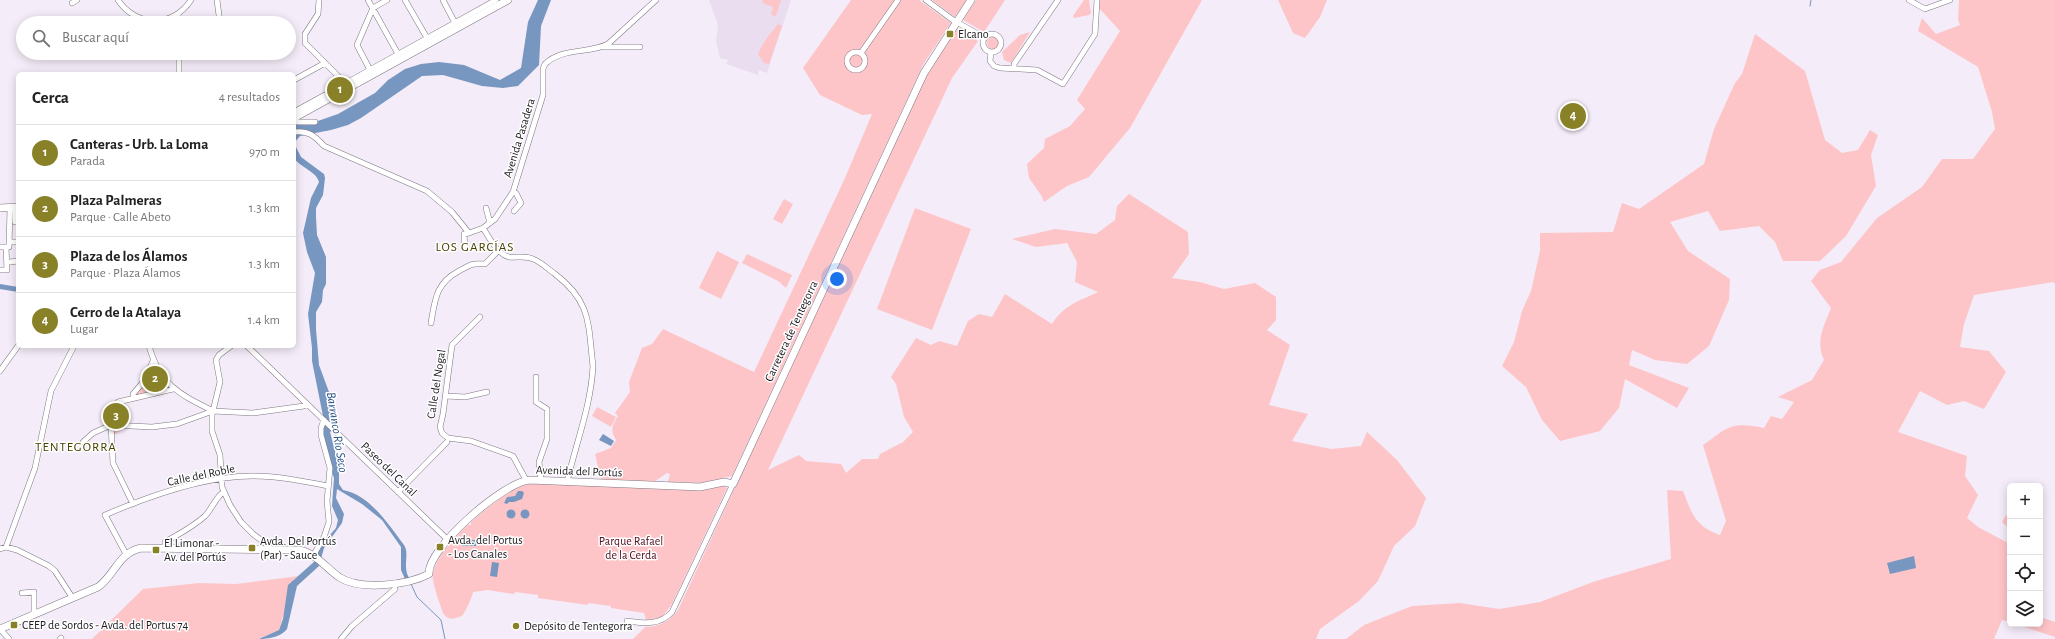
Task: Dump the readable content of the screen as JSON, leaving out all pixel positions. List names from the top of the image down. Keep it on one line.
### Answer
{"streets":{"main road":["Carretera de Tentegorra","Avenida del Portús"],"street":["Avenida Pasadera","Calle del Nogal","Paseo del Canal","Calle del Roble"]},"crossings":[["Carretera de Tentegorra","Avenida del Portús"],["Calle del Nogal","Avenida del Portús"],["Paseo del Canal","Avenida del Portús"],["Avenida del Portús","Calle del Roble"]],"districts":["LOS GARCÍAS","TENTEGORRA"],"water":["Barranco Río Seco"],"parks":["Parque Rafael de la Cerda"],"places":{"transit":["Elcano","Avda. del Portus - Los Canales","Avda. Del Portús (Par) - Sauce","El Limonar - Av. del Portús","CEEP de Sordos - Avda. del Portus 74"],"other":["Depósito de Tentegorra"]},"page":{"search":"Buscar aquí","heading":["Cerca","4 resultados"],"pins":["1","4","2","3"],"list":[{"mark":"1","name":"Canteras - Urb. La Loma","note":"Parada","value":"970 m"},{"mark":"2","name":"Plaza Palmeras","note":"Parque · Calle Abeto","value":"1.3 km"},{"mark":"3","name":"Plaza de los Álamos","note":"Parque · Plaza Álamos","value":"1.3 km"},{"mark":"4","name":"Cerro de la Atalaya","note":"Lugar","value":"1.4 km"}],"map_buttons":["+","−"]}}
